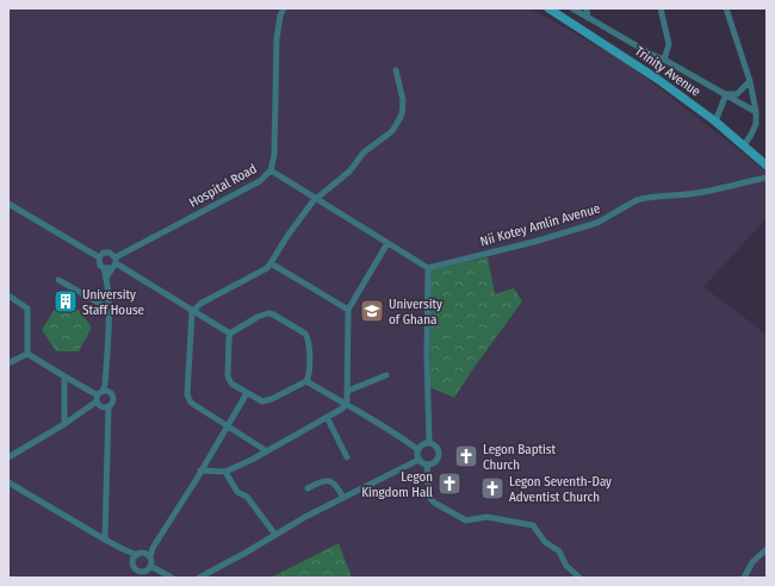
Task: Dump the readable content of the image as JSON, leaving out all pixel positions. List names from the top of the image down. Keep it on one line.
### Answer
{"streets":{"street":["Trinity Avenue","Hospital Road","Nii Kotey Amlin Avenue"]},"places":{"building":["University Staff House"],"school or university":["University of Ghana"],"church":["Legon Baptist Church","Legon Kingdom Hall","Legon Seventh-Day Adventist Church"]}}
